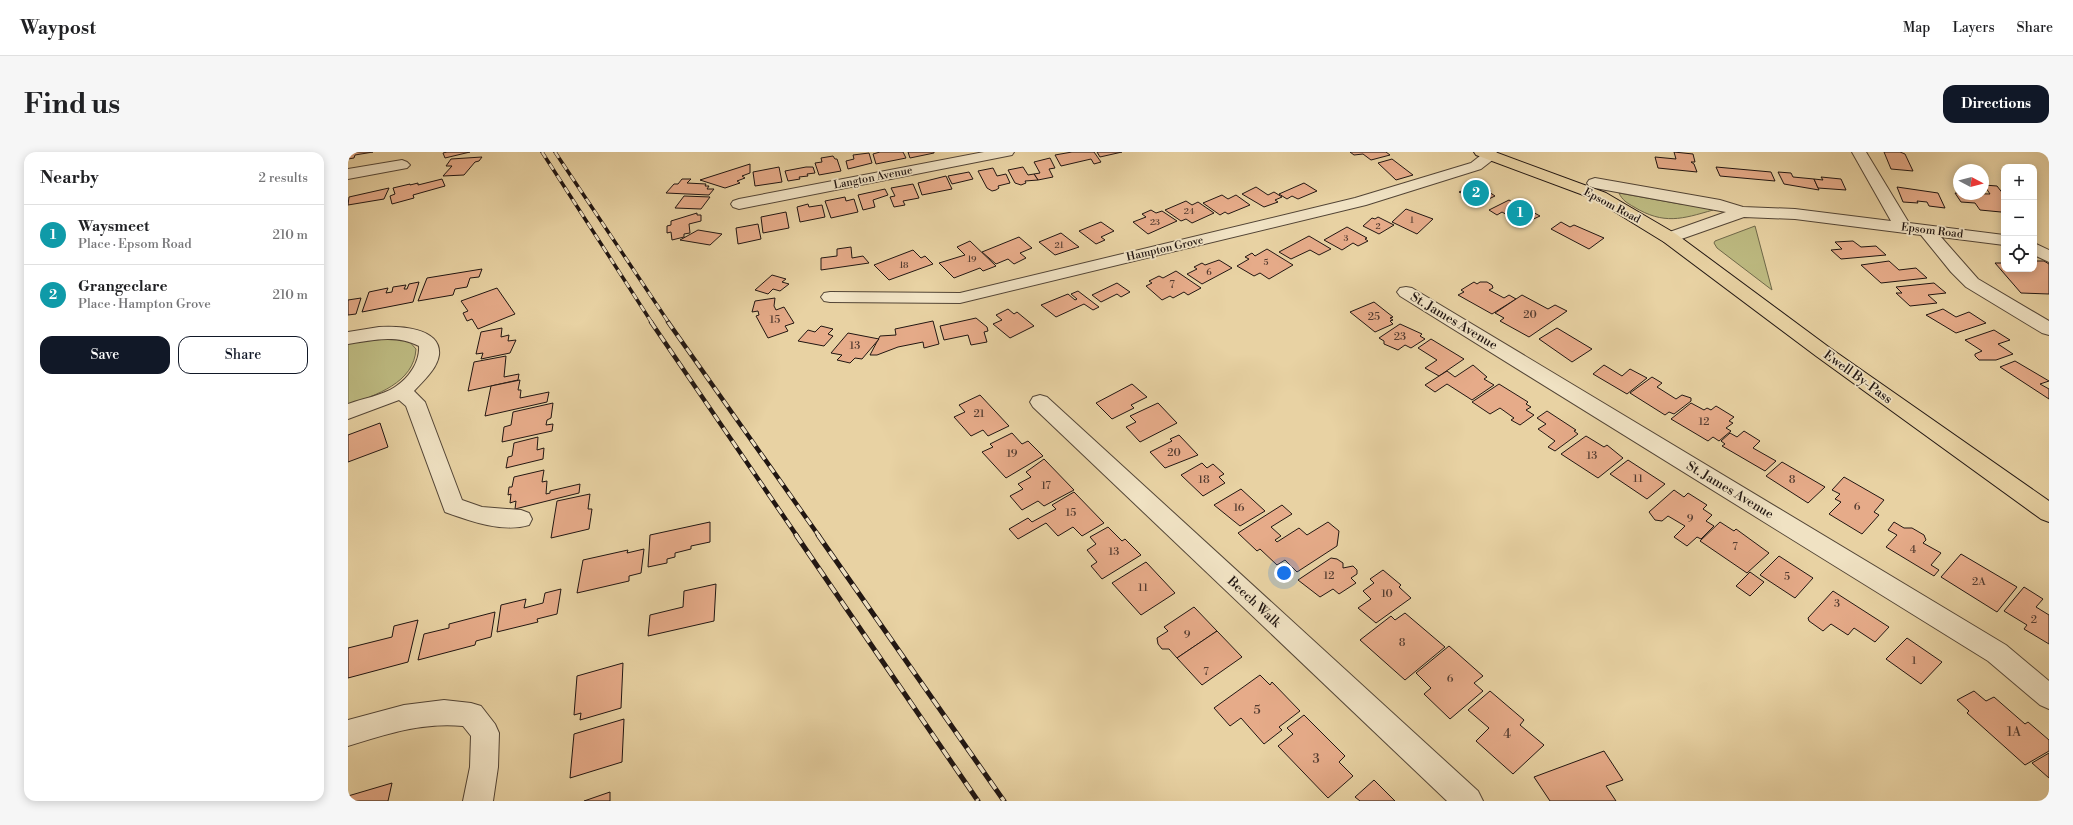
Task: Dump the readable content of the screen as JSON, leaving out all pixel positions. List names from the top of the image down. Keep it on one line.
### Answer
{"streets":{"highway":["Epsom Road","Ewell By-Pass"],"street":["Langton Avenue","Hampton Grove","St. James Avenue","Beech Walk"]},"crossings":[["Epsom Road","Hampton Grove"],["Epsom Road","Ewell By-Pass"]],"house_numbers":["24","1","23","2","3","21","19","5","18","6","7","20","25","15","23","13","21","12","20","19","13","11","18","8","17","6","16","15","9","7","4","13","12","5","2A","11","10","3","2","9","8","1","7","6","5","1A","4","3"],"north":"right","page":{"header":"Waypost","nav":["Map","Layers","Share"],"buttons":["Directions",["Save","Share"]],"title":"Find us","heading":["Nearby","2 results"],"map_buttons":["+","−"],"pins":["2","1"],"list":[{"mark":"1","name":"Waysmeet","note":"Place · Epsom Road","value":"210 m"},{"mark":"2","name":"Grangeclare","note":"Place · Hampton Grove","value":"210 m"}]}}
